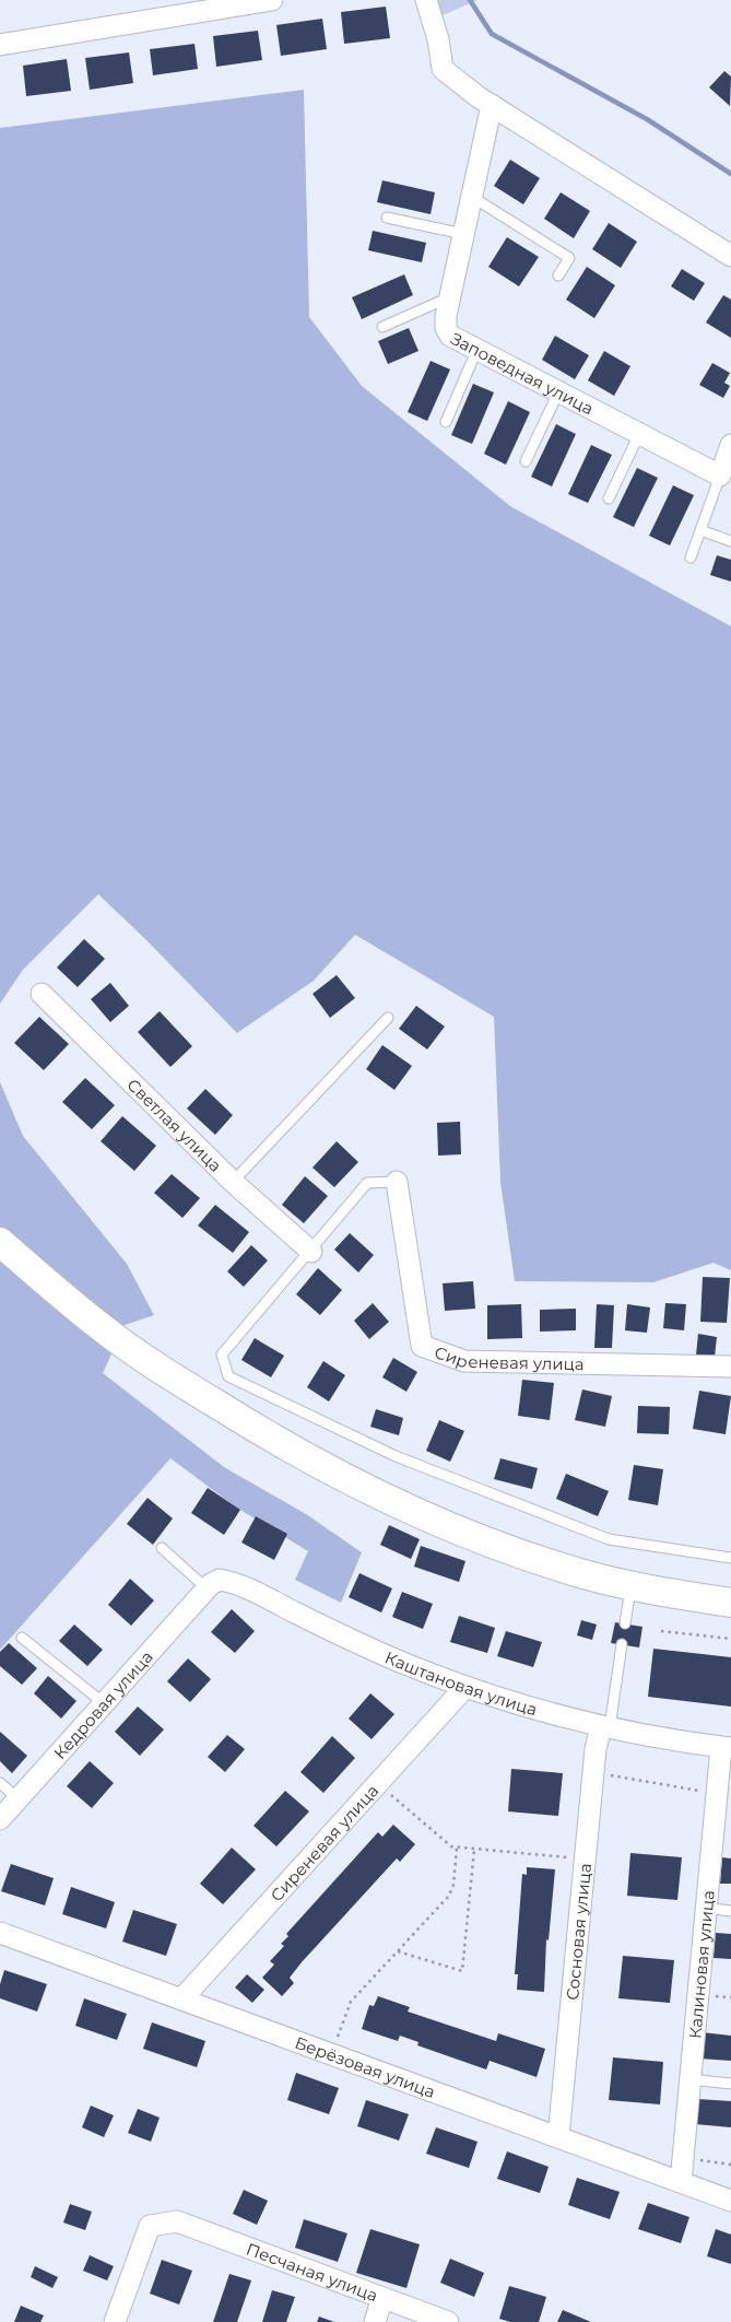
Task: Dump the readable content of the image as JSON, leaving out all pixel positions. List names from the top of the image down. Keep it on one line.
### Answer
{"streets":{"street":["Заповедная улица","Светлая улица","Сиреневая улица","Каштановая улица","Кедровая улица","Сосновая улица","Калиновая улица","Берёзовая улица","Песчаная улица"]},"crossings":[["Сиреневая улица","Каштановая улица"],["Сиреневая улица","Берёзовая улица"],["Каштановая улица","Кедровая улица"],["Каштановая улица","Сосновая улица"],["Каштановая улица","Калиновая улица"],["Сосновая улица","Берёзовая улица"],["Калиновая улица","Берёзовая улица"]]}
